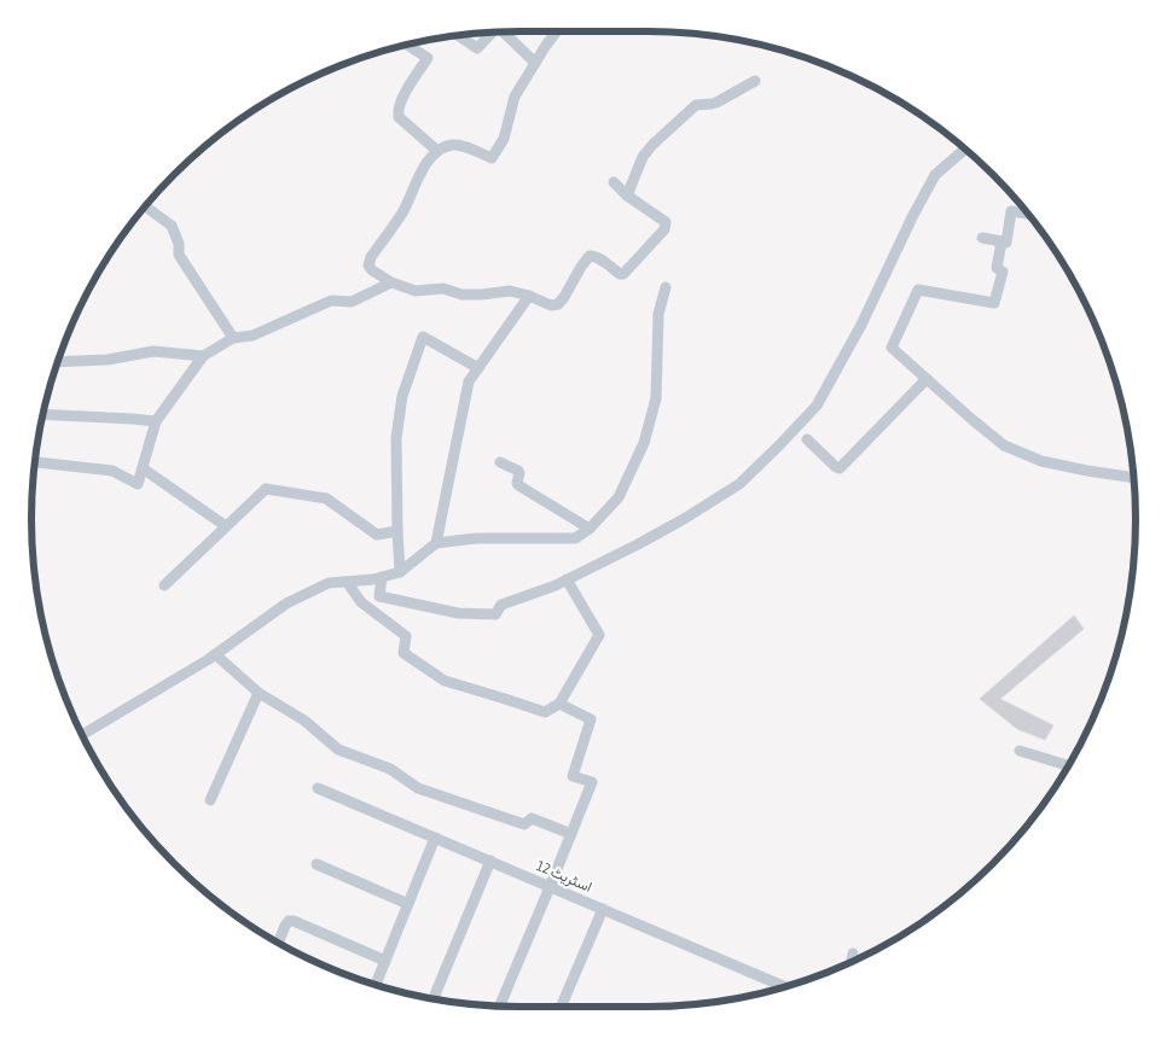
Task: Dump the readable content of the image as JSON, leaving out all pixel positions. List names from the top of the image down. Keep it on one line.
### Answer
{"streets":{"street":["اسٹریٹ 12"]}}
